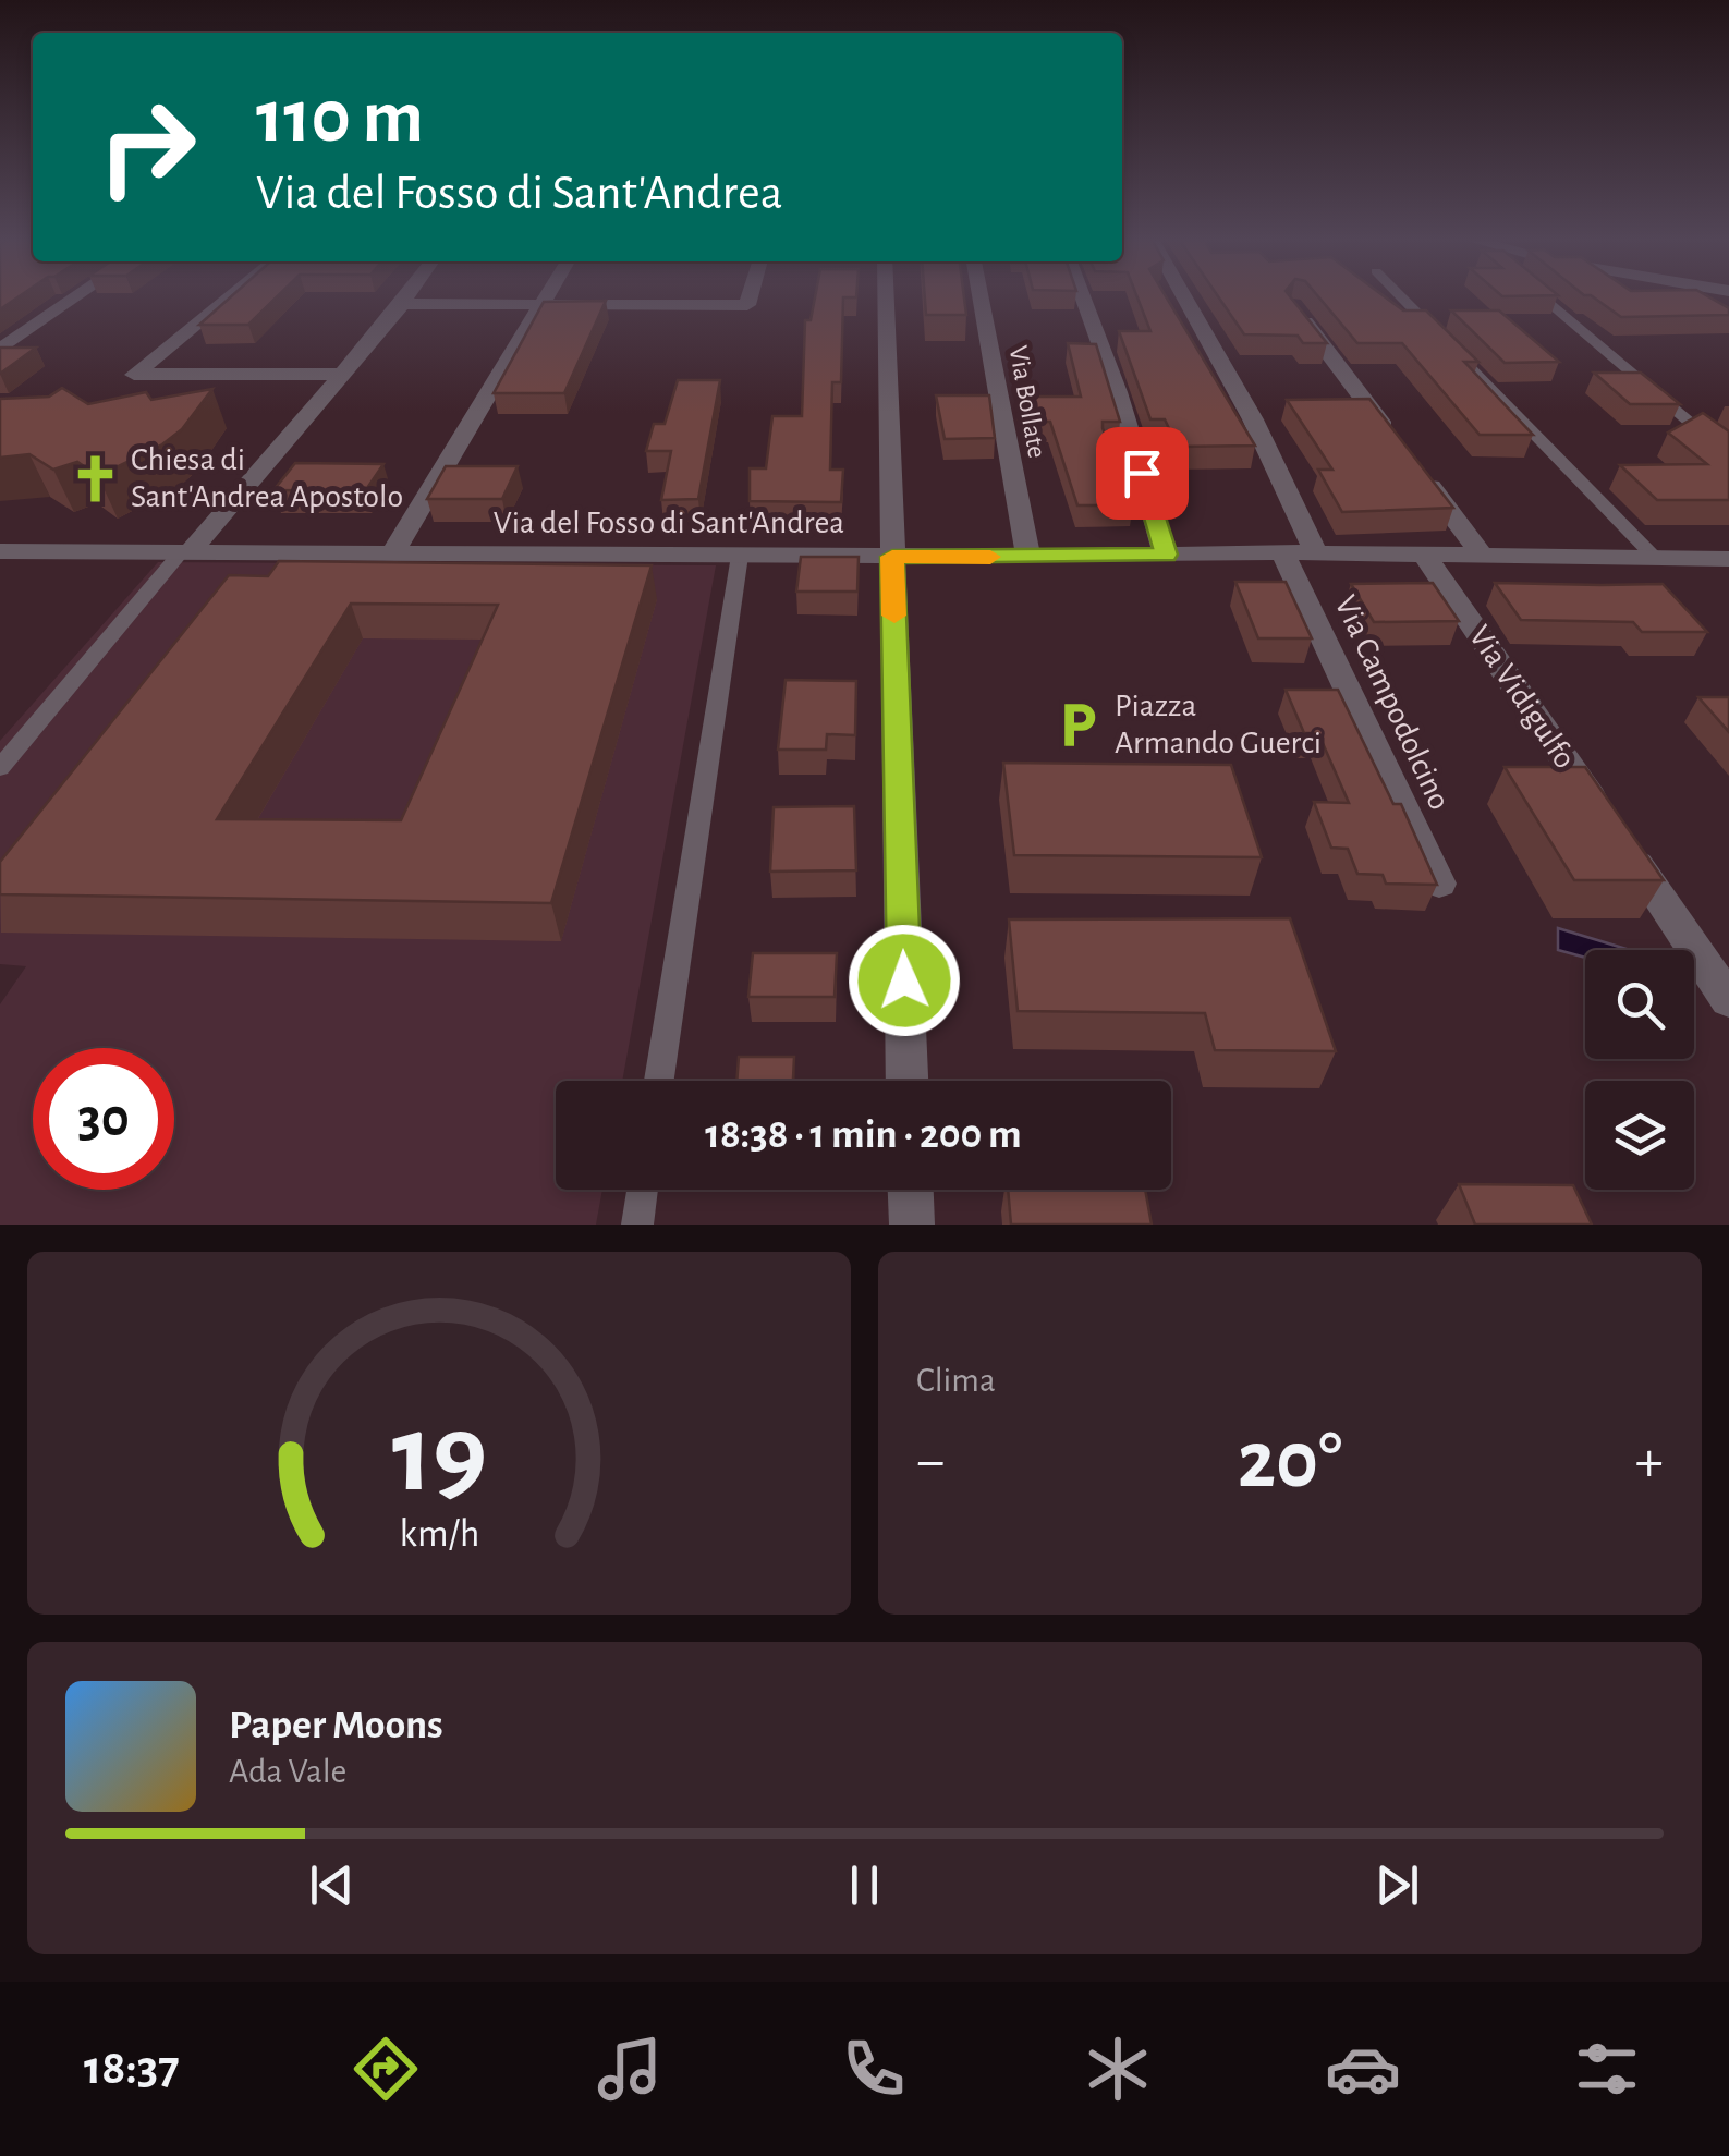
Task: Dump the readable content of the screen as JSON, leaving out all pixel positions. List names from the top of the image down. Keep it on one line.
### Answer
{"streets":{"street":["Via Bollate","Via del Fosso di Sant'Andrea","Via Vidigulfo","Via Campodolcino"]},"crossings":[["Via Bollate","Via del Fosso di Sant'Andrea"],["Via del Fosso di Sant'Andrea","Via Vidigulfo"],["Via del Fosso di Sant'Andrea","Via Campodolcino"]],"places":{"church":["Chiesa di Sant'Andrea Apostolo"],"parking":["Piazza Armando Guerci"]},"page":{"turn":["110 m","Via del Fosso di Sant'Andrea"],"limit":"30","trip":"18:38 · 1 min · 200 m","tile":"Clima","heat":["−","20°","+"],"song":["Paper Moons","Ada Vale"],"tabs":"18:37","gauge":["19","km/h"]}}
